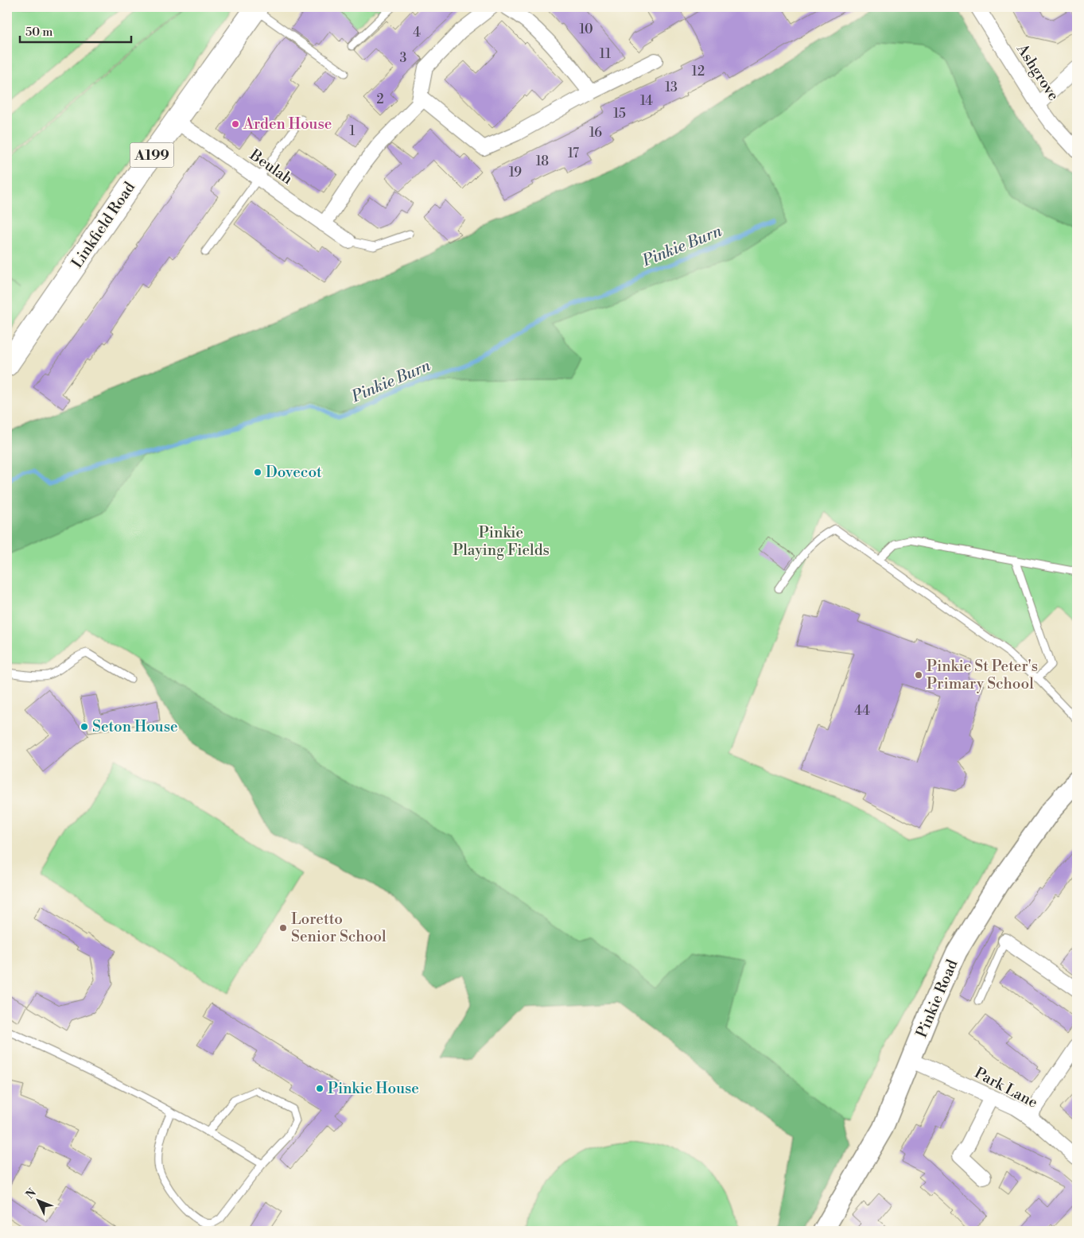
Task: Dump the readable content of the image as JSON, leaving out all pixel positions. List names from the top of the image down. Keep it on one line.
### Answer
{"streets":{"main road":["A199","Linkfield Road","Pinkie Road"],"street":["Ashgrove","Beulah","Park Lane"]},"crossings":[["Beulah","Linkfield Road"],["Pinkie Road","Park Lane"]],"water":["Pinkie Burn"],"parks":["Pinkie Playing Fields"],"places":["Arden House","Dovecot","Pinkie St Peter's Primary School","Seton House","Loretto Senior School","Pinkie House"],"house_numbers":["10","4","11","3","12","13","2","14","15","1","16","17","18","19","44"],"scale_bar":"50 m","north":"top left"}
